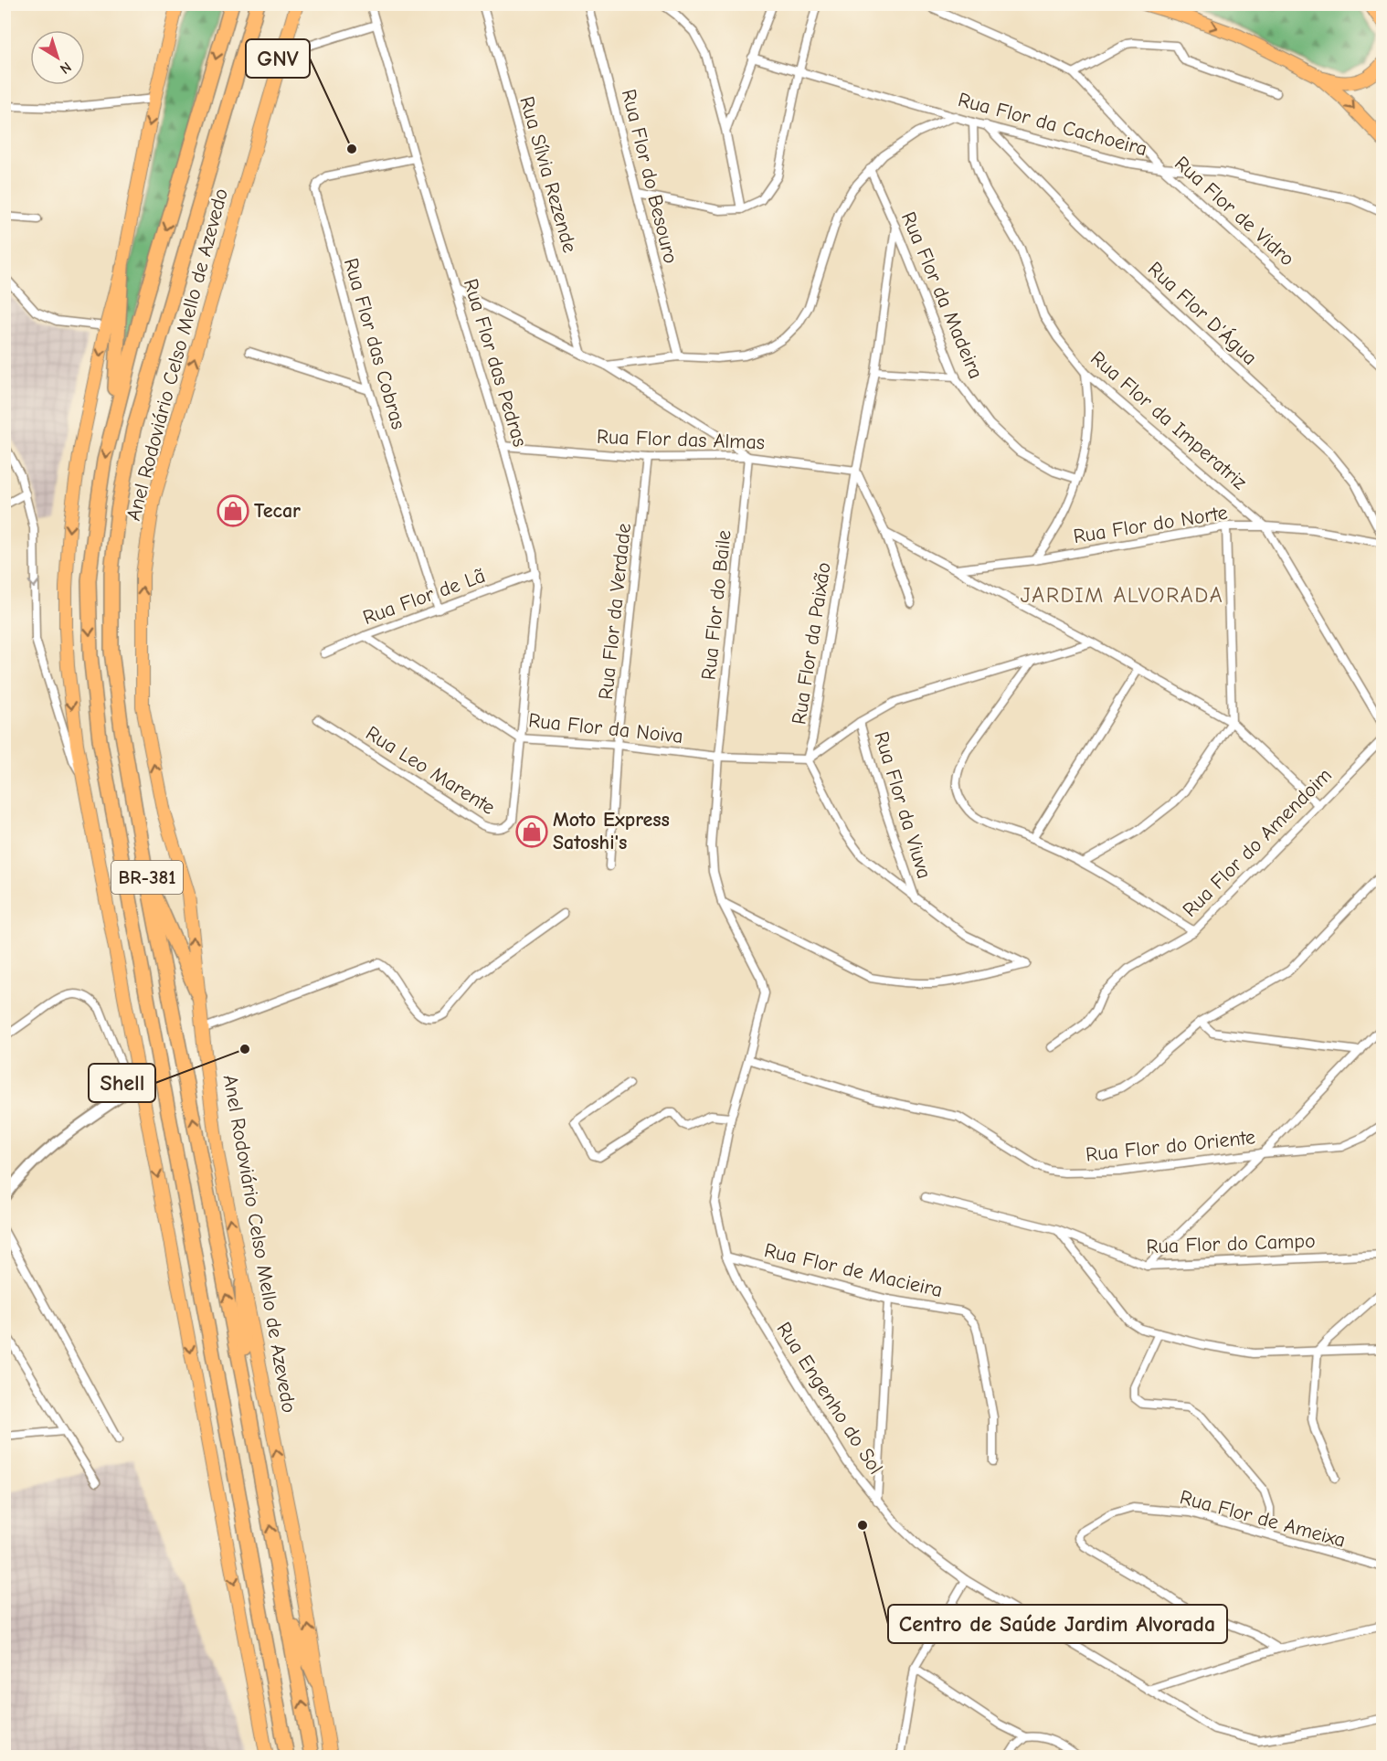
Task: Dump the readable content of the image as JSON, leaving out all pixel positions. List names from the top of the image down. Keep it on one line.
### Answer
{"streets":{"highway":["Anel Rodoviário Celso Mello de Azevedo","BR-381"],"street":["Rua Flor da Cachoeira","Rua Sílvia Rezende","Rua Flor do Besouro","Rua Flor de Vidro","Rua Flor da Madeira","Rua Flor D'Água","Rua Flor das Cobras","Rua Flor das Pedras","Rua Flor da Imperatriz","Rua Flor das Almas","Rua Flor do Norte","Rua Flor de Lã","Rua Flor do Baile","Rua Flor da Verdade","Rua Flor da Paixão","Rua Flor da Noiva","Rua Leo Marente","Rua Flor da Viuva","Rua Flor do Amendoim","Rua Flor do Oriente","Rua Flor do Campo","Rua Flor de Macieira","Rua Engenho do Sol","Rua Flor de Ameixa"]},"crossings":[["Rua Flor da Cachoeira","Rua Flor de Vidro"],["Rua Flor da Cachoeira","Rua Flor D'Água"],["Rua Flor da Cachoeira","Rua Flor da Imperatriz"],["Rua Flor da Madeira","Rua Flor da Paixão"],["Rua Flor das Cobras","Rua Flor das Pedras"],["Rua Flor das Cobras","Rua Flor de Lã"],["Rua Flor das Pedras","Rua Flor das Almas"],["Rua Flor das Pedras","Rua Flor de Lã"],["Rua Flor das Pedras","Rua Flor da Noiva"],["Rua Flor das Pedras","Rua Leo Marente"],["Rua Flor da Imperatriz","Rua Flor do Norte"],["Rua Flor das Almas","Rua Flor do Baile"],["Rua Flor das Almas","Rua Flor da Verdade"],["Rua Flor das Almas","Rua Flor da Paixão"],["Rua Flor de Lã","Rua Flor da Noiva"],["Rua Flor do Baile","Rua Flor da Noiva"],["Rua Flor do Baile","Rua Engenho do Sol"],["Rua Flor da Verdade","Rua Flor da Noiva"],["Rua Flor da Paixão","Rua Flor da Noiva"],["Rua Flor da Noiva","Rua Leo Marente"],["Rua Flor da Noiva","Rua Engenho do Sol"],["Rua Flor do Oriente","Rua Engenho do Sol"],["Rua Flor de Macieira","Rua Engenho do Sol"]],"districts":["JARDIM ALVORADA"],"places":{"other":["GNV","Shell","Centro de Saúde Jardim Alvorada"],"shop":["Tecar","Moto Express Satoshi's"]},"north":"bottom right"}
